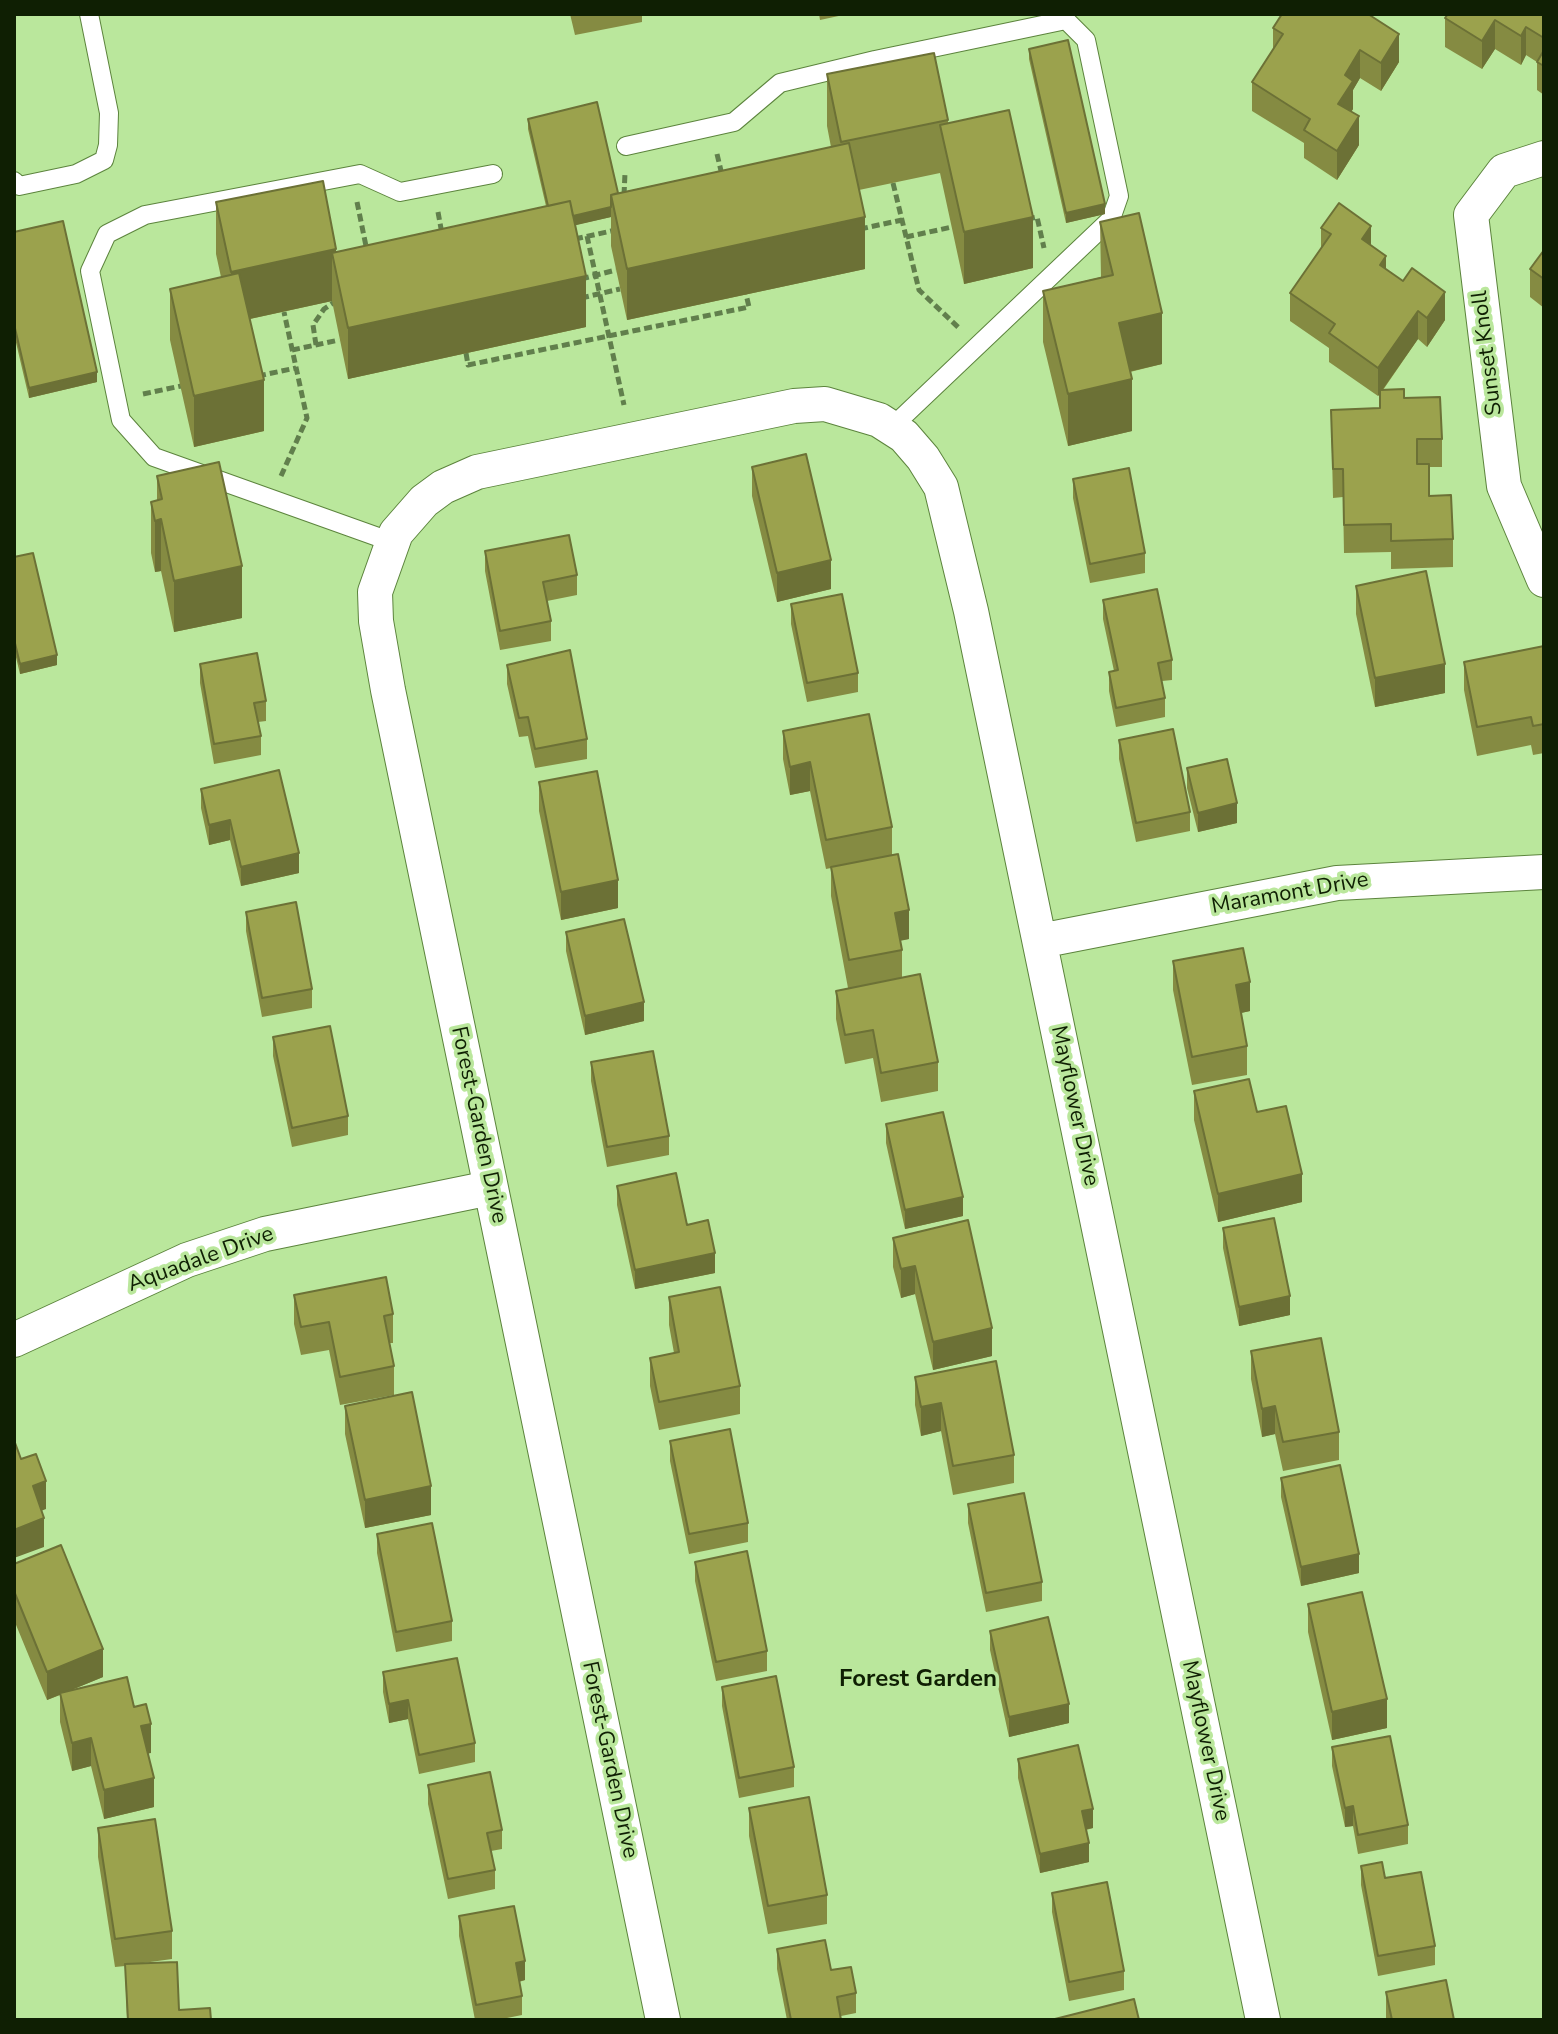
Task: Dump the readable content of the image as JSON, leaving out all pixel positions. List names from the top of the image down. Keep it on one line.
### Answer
{"streets":{"street":["Sunset Knoll","Maramont Drive","Mayflower Drive","Forest-Garden Drive","Aquadale Drive"]},"crossings":[["Maramont Drive","Mayflower Drive"],["Mayflower Drive","Forest-Garden Drive"],["Forest-Garden Drive","Aquadale Drive"]],"districts":["Forest Garden"]}
